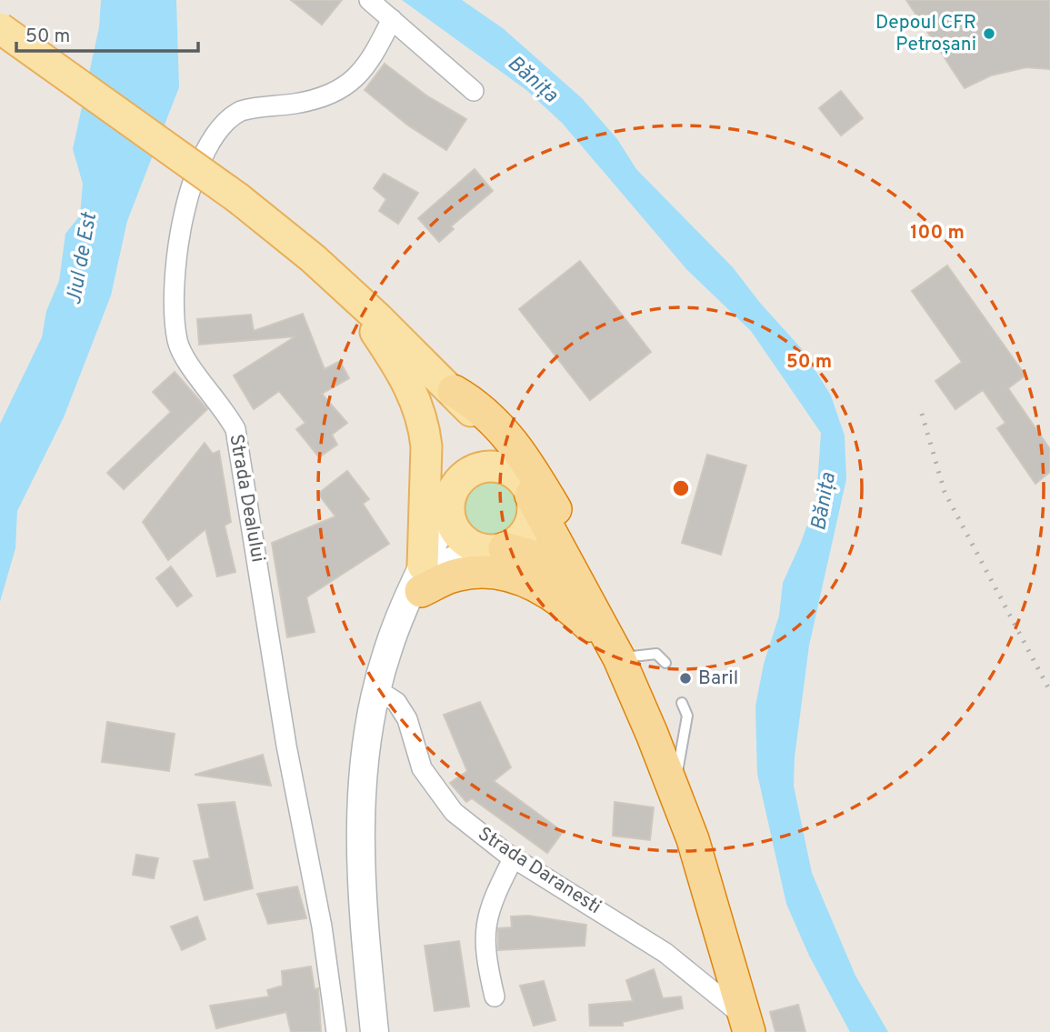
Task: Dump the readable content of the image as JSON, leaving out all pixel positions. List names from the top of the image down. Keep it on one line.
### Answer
{"streets":{"street":["Strada Dealului","Strada Daranesti"]},"water":["Bănița","Jiul de Est"],"places":["Depoul CFR Petroșani","Baril"],"scale_bar":"50 m","rings":["100 m","50 m"]}
